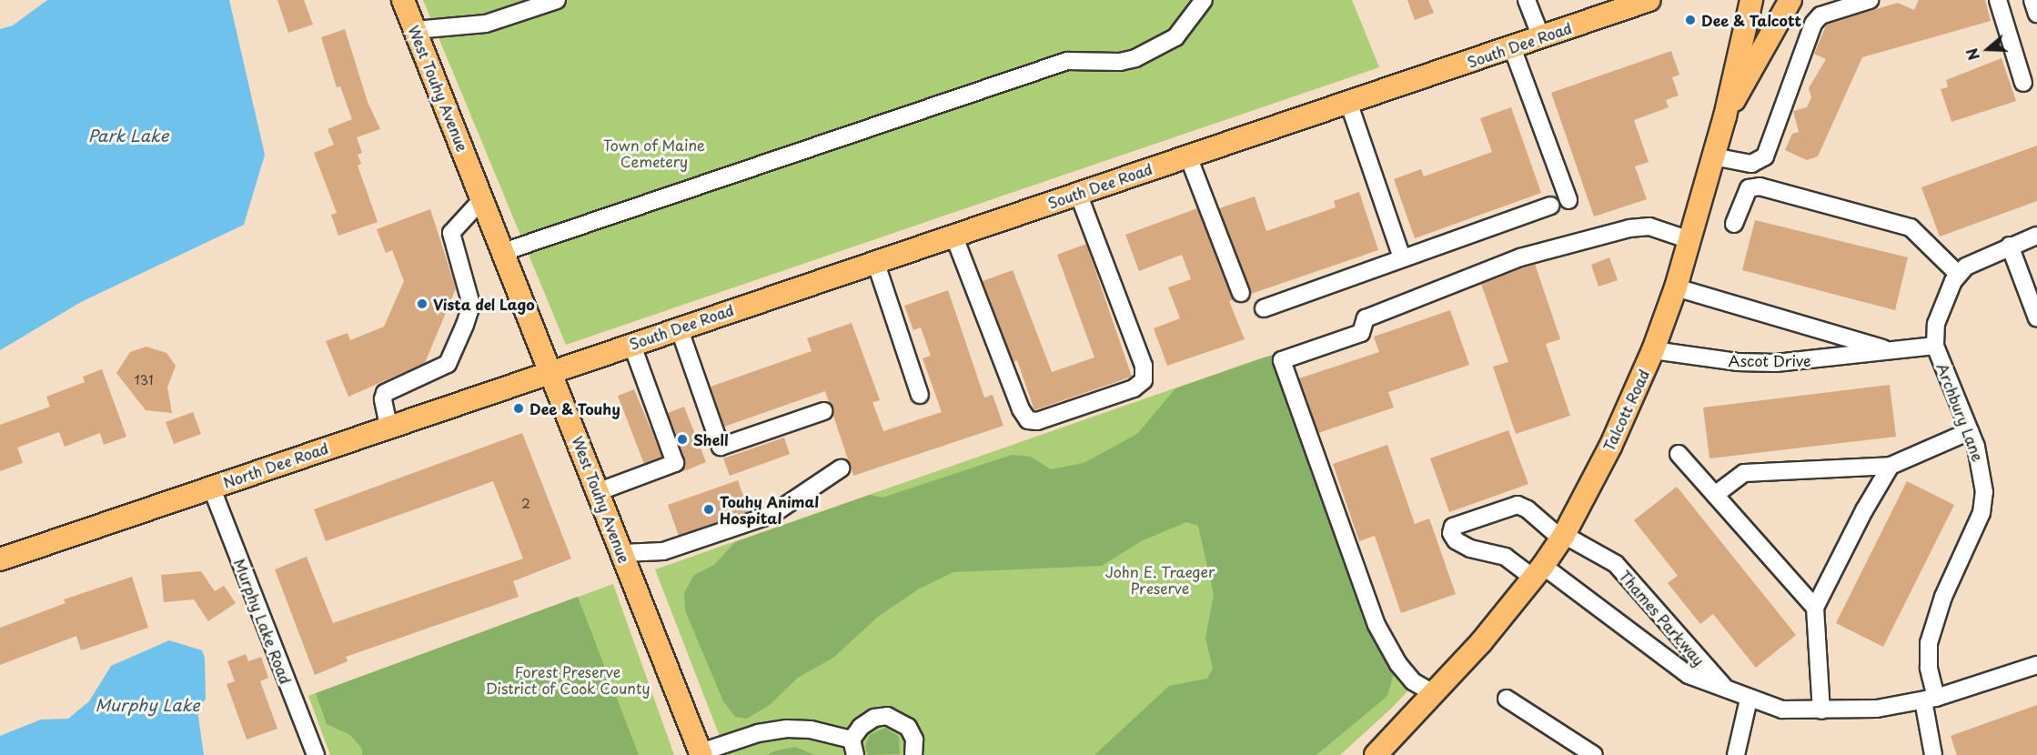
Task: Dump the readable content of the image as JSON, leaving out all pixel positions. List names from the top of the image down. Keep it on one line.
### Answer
{"streets":{"main road":["South Dee Road","West Touhy Avenue","Talcott Road","North Dee Road"],"street":["Ascot Drive","Archbury Lane","Thames Parkway","Murphy Lake Road"]},"crossings":[["South Dee Road","West Touhy Avenue"],["South Dee Road","North Dee Road"],["West Touhy Avenue","North Dee Road"],["Ascot Drive","Talcott Road"],["Ascot Drive","Archbury Lane"],["Talcott Road","Thames Parkway"],["Archbury Lane","Thames Parkway"],["North Dee Road","Murphy Lake Road"]],"water":["Park Lake","Murphy Lake"],"parks":["Town of Maine Cemetery","John E. Traeger Preserve","Forest Preserve District of Cook County"],"places":["Dee & Talcott","Vista del Lago","Dee & Touhy","Shell","Touhy Animal Hospital"],"house_numbers":["131","2"],"north":"left"}
